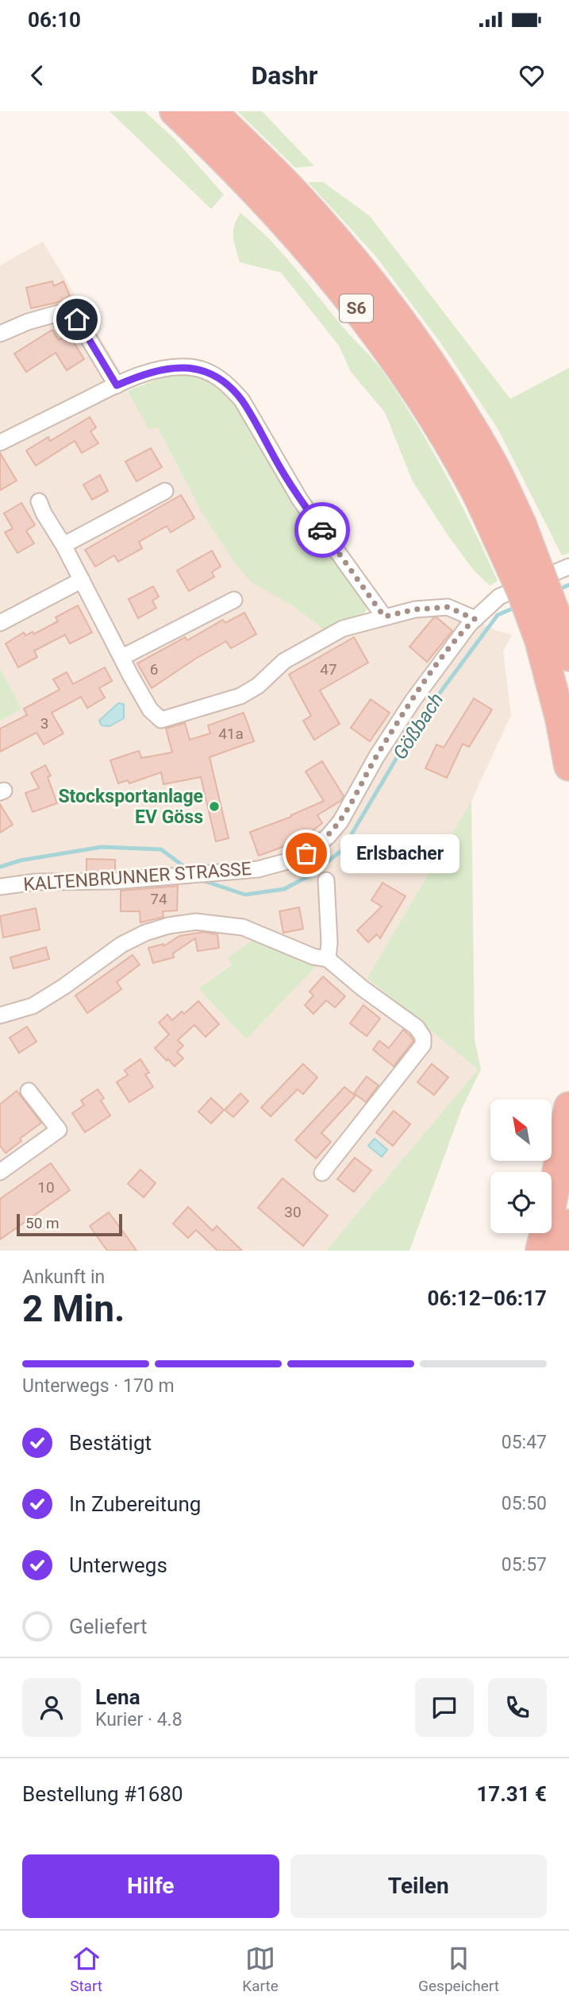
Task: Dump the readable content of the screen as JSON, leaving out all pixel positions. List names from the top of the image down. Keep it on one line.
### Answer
{"streets":{"highway":["S6"],"street":["KALTENBRUNNER STRASSE"]},"water":["Gößbach"],"places":["Stocksportanlage EV Göss","Erlsbacher"],"house_numbers":["6","47","3","41a","74","10","30"],"scale_bar":"50 m","north":"top left","page":{"status":"06:10","header":"Dashr","bubble":"Erlsbacher","scale":"50 m","heading":["2 Min.","Ankunft in","06:12–06:17"],"panel":["Lena","Kurier · 4.8","Bestellung #1680","17.31 €"],"bar":"Unterwegs · 170 m","list":[["Bestätigt","05:47"],["In Zubereitung","05:50"],["Unterwegs","05:57"],"Geliefert"],"buttons":["Hilfe","Teilen"],"tabs":["Start","Karte","Gespeichert"]}}
